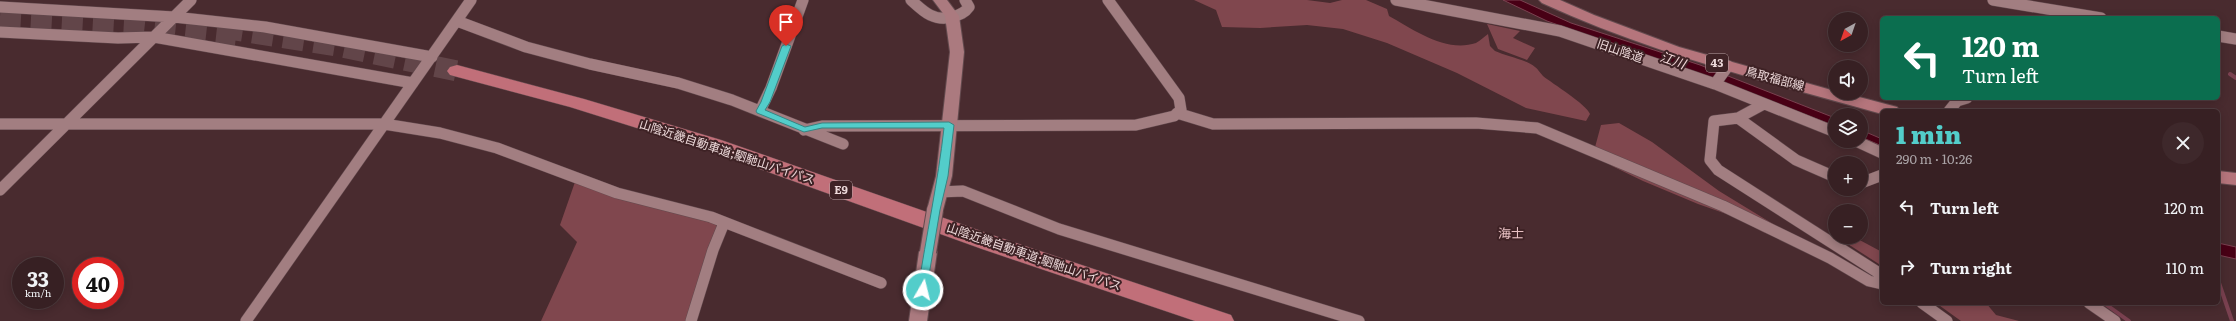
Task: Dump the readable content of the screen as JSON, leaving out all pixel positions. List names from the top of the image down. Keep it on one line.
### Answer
{"streets":{"highway":["山陰近畿自動車道;駟馳山バイパス","E9"],"main road":["43","鳥取福部線"],"street":["旧山陰道"]},"districts":["海士"],"water":["江川"],"north":"bottom left","page":{"map_buttons":["+","−"],"turn":["120 m","Turn left"],"heading":["1 min","290 m · 10:26"],"list":[{"name":"Turn left","value":"120 m"},{"name":"Turn right","value":"110 m"}],"speed":"33 km/h","limit":"40"}}
